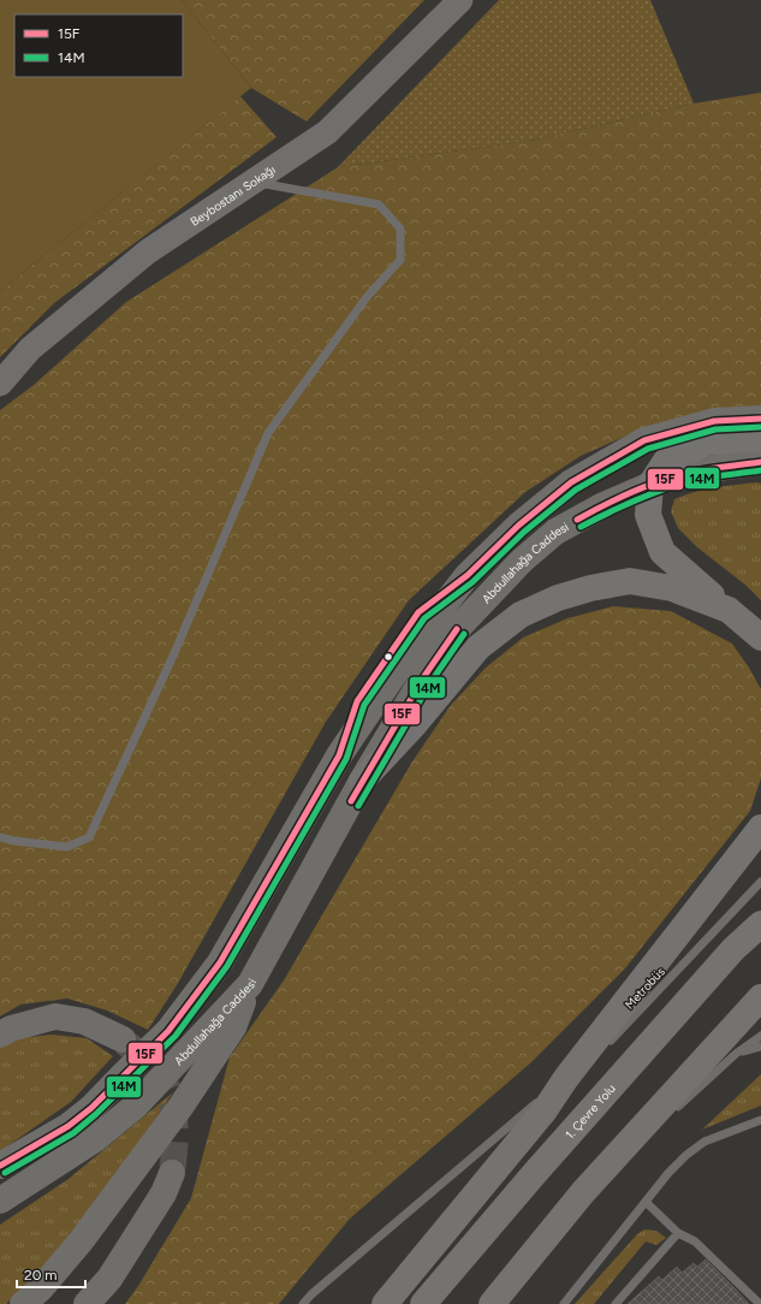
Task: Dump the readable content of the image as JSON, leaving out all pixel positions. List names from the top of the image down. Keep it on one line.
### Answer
{"streets":{"highway":["1. Çevre Yolu"],"main road":["Abdullahağa Caddesi"],"street":["Beybostanı Sokağı"],"lane":["Metrobüs"]},"lines":["transit line 15F","transit line 14M"],"legend":["15F","14M"],"scale_bar":"20 m"}
